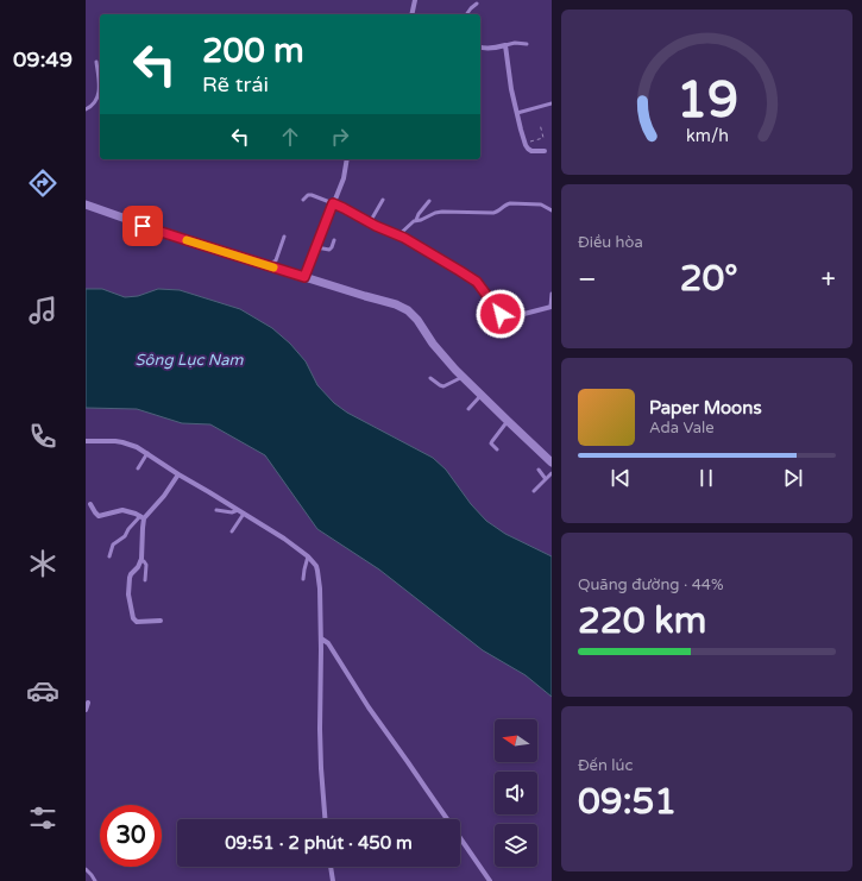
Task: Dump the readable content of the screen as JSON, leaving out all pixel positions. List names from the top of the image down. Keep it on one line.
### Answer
{"water":["Sông Lục Nam"],"north":"left","page":{"tabs":"09:49","turn":["200 m","Rẽ trái"],"tile":["Điều hòa",["Quãng đường · 44%","220 km"],["Đến lúc","09:51"]],"heat":["−","20°","+"],"song":["Paper Moons","Ada Vale"],"limit":"30","trip":"09:51 · 2 phút · 450 m","gauge":["19","km/h"]}}
